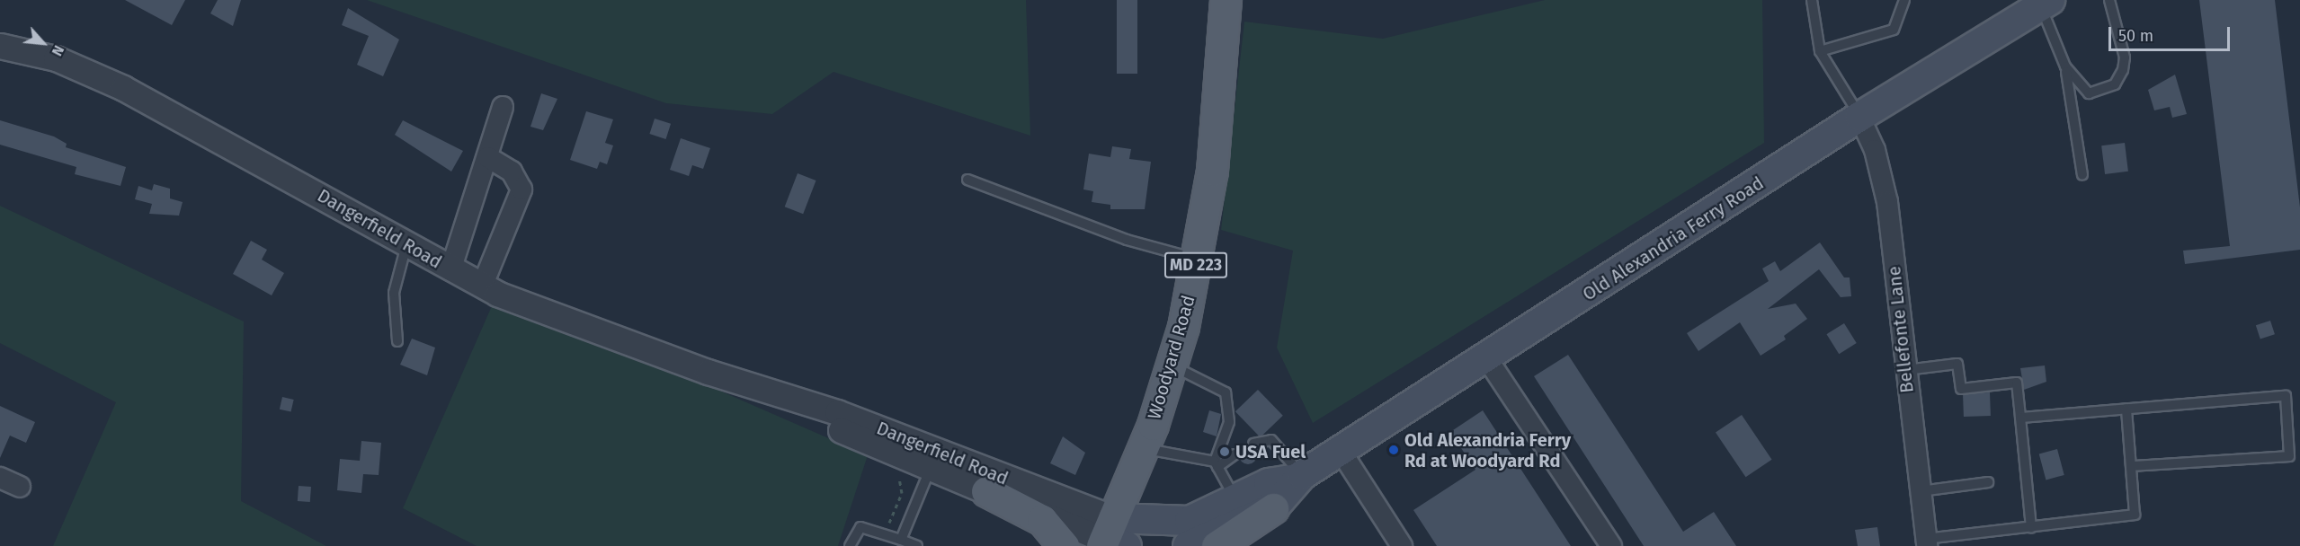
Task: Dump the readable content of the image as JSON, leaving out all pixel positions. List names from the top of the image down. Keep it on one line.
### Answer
{"streets":{"main road":["Old Alexandria Ferry Road","MD 223","Woodyard Road"],"street":["Dangerfield Road","Bellefonte Lane"]},"crossings":[["Dangerfield Road","Old Alexandria Ferry Road"],["Dangerfield Road","Woodyard Road"],["Old Alexandria Ferry Road","Bellefonte Lane"],["Old Alexandria Ferry Road","Woodyard Road"]],"places":["Old Alexandria Ferry Rd at Woodyard Rd","USA Fuel"],"scale_bar":"50 m","north":"bottom right"}
